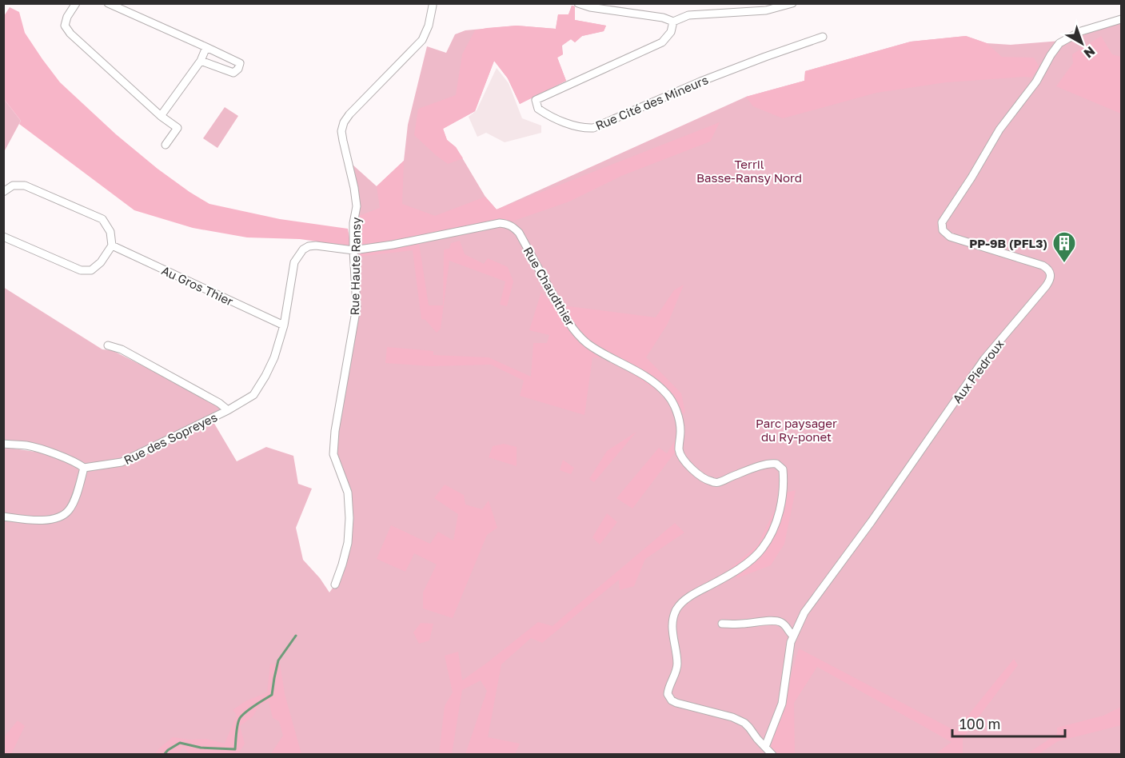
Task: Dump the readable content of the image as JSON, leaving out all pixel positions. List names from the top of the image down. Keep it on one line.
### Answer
{"streets":{"street":["Rue Cité des Mineurs","Rue Haute Ransy","Au Gros Thier","Rue Chaudthier","Aux Piedroux","Rue des Sopreyes"]},"crossings":[["Rue Haute Ransy","Rue Chaudthier"],["Rue Haute Ransy","Rue des Sopreyes"],["Au Gros Thier","Rue des Sopreyes"],["Rue Chaudthier","Aux Piedroux"],["Rue Chaudthier","Rue des Sopreyes"]],"parks":["Terril Basse-Ransy Nord","Parc paysager du Ry-ponet"],"places":{"building":["PP-9B (PFL3)"]},"scale_bar":"100 m","north":"bottom right"}
